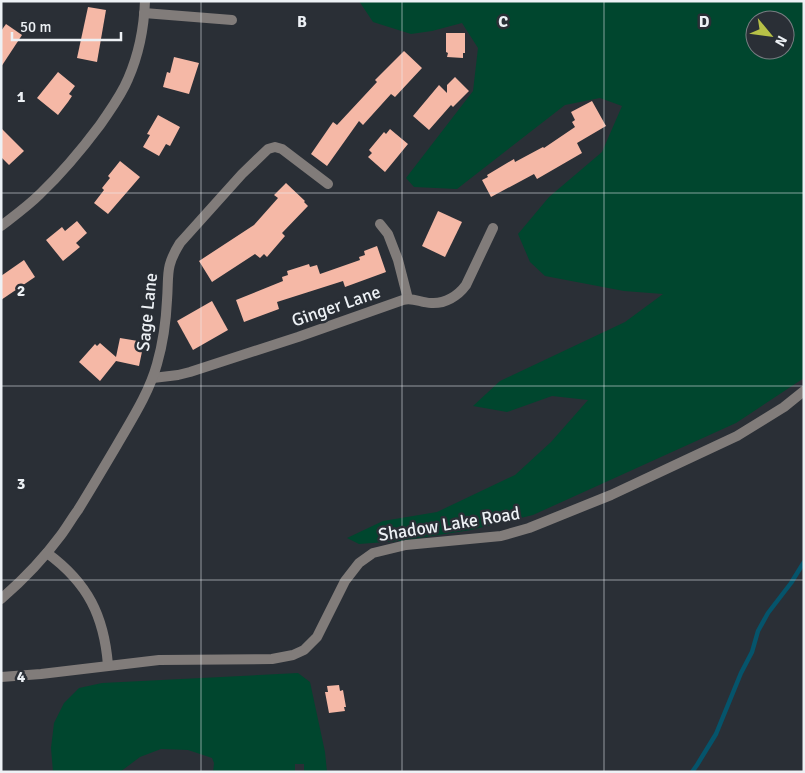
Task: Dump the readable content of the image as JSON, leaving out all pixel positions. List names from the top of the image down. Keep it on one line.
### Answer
{"streets":{"street":["Ginger Lane","Sage Lane","Shadow Lake Road"]},"crossings":[["Ginger Lane","Sage Lane"]],"scale_bar":"50 m","north":"bottom right","grid":{"columns":["B","C","D"],"rows":["1","2","3","4"]}}
